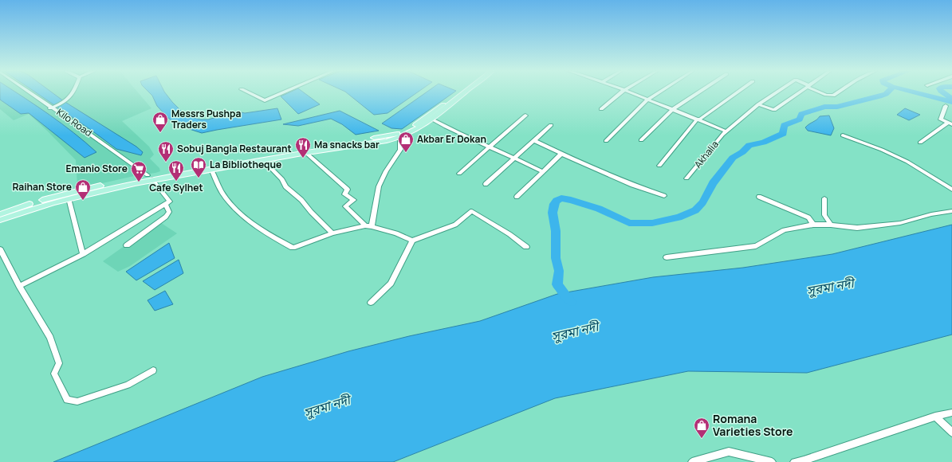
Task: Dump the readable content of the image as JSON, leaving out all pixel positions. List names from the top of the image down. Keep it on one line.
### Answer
{"streets":{"street":["Kilo Road","Akhalia"]},"water":["সুরমা নদী"],"places":{"shop":["Messrs Pushpa Traders","Akbar Er Dokan","Raihan Store","Romana Varieties Store"],"restaurant":["Ma snacks bar","Sobuj Bangla Restaurant","Cafe Sylhet"],"library":["La Bibliotheque"],"supermarket":["Emanio Store"]}}
